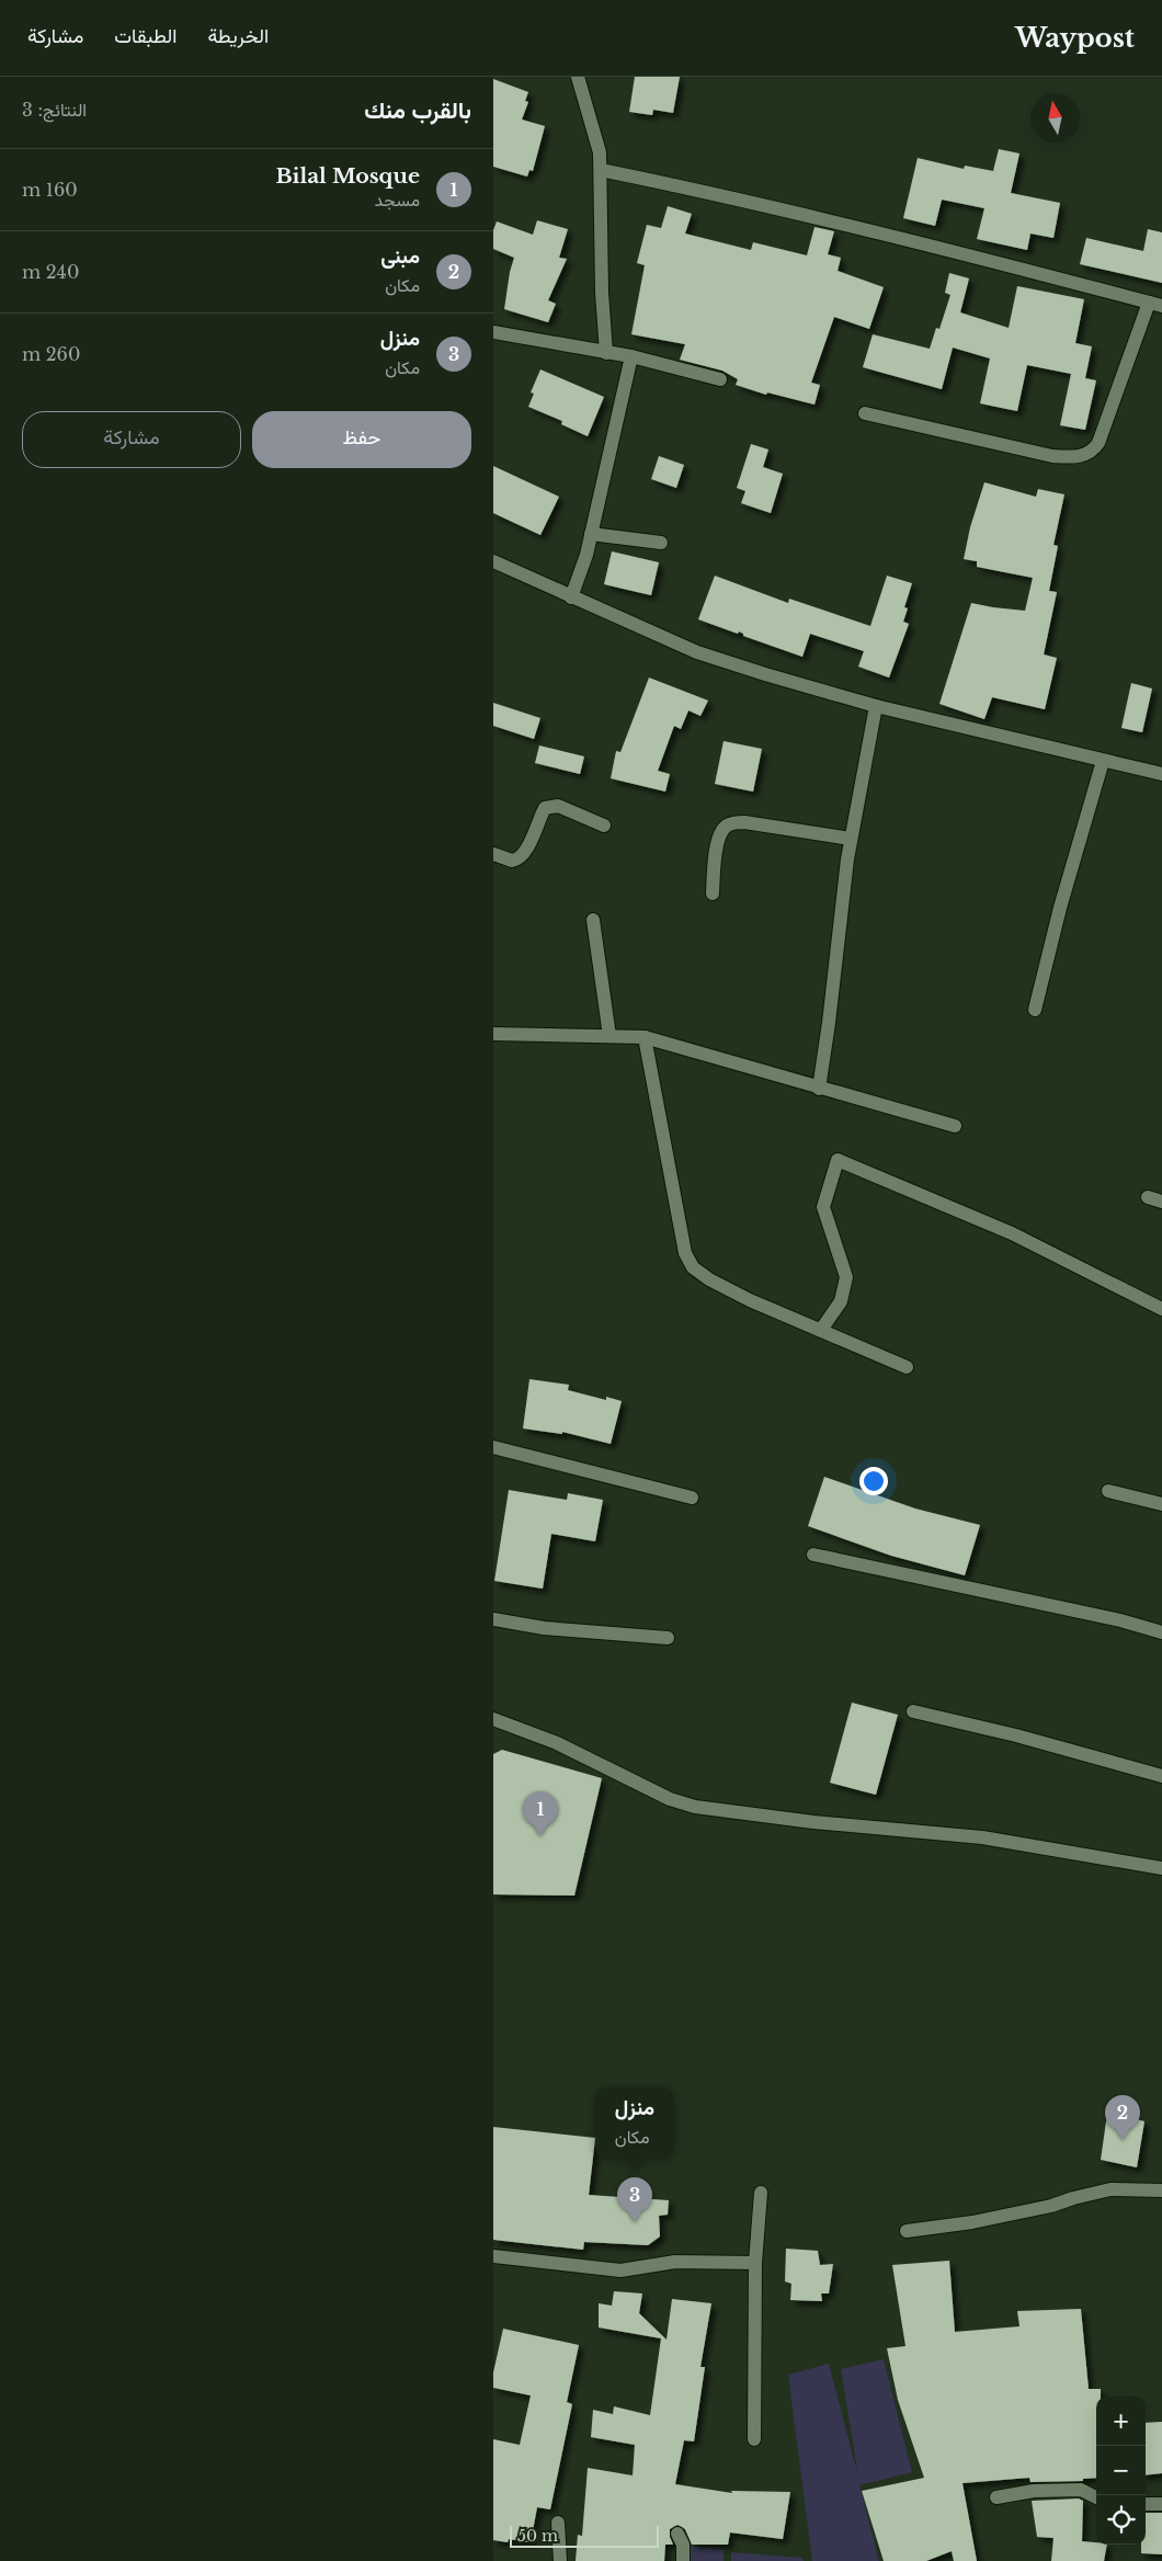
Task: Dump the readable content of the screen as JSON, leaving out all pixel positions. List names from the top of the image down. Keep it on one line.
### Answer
{"scale_bar":"50 m","north":"top","page":{"header":"Waypost","nav":["الخريطة","الطبقات","مشاركة"],"heading":["بالقرب منك","النتائج: 3"],"list":[{"mark":"1","name":"Bilal Mosque","note":"مسجد","value":"160 m"},{"mark":"2","name":"مبنى","note":"مكان","value":"240 m"},{"mark":"3","name":"منزل","note":"مكان","value":"260 m"}],"buttons":["حفظ","مشاركة"],"pins":["1","2","3"],"popup":["منزل","مكان"],"map_buttons":["+","−"],"scale":"50 m"}}
